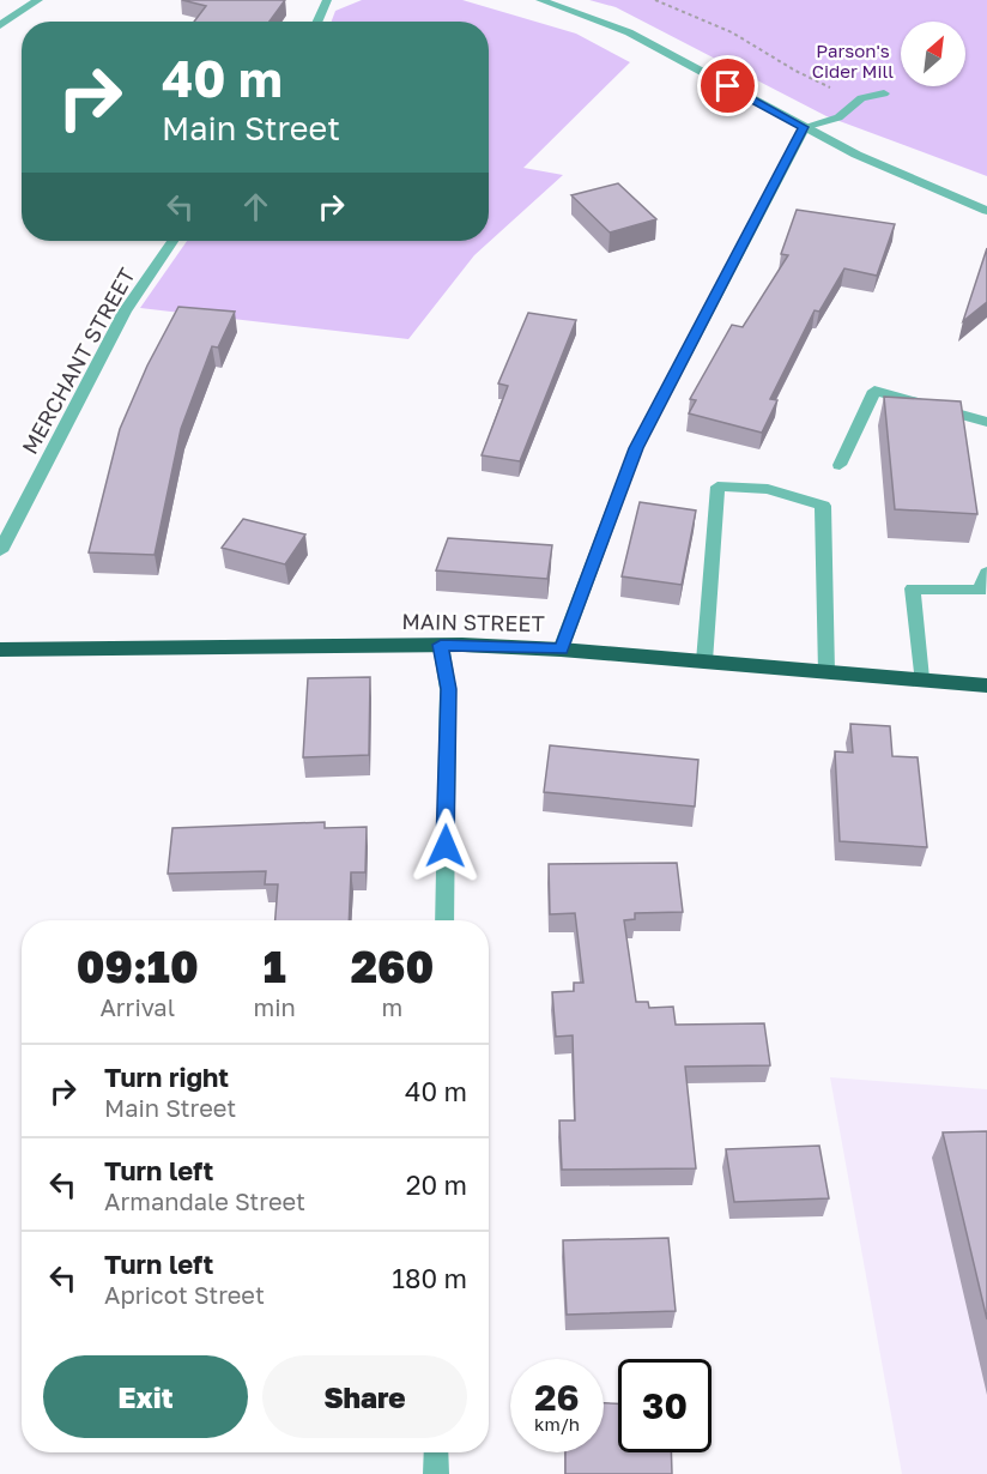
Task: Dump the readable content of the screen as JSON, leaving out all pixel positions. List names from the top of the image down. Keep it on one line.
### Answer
{"streets":{"highway":["MAIN STREET"],"street":["MERCHANT STREET"]},"parks":["Parson's Cider Mill"],"north":"top right","page":{"turn":["40 m","Main Street"],"eta":["09:10","Arrival","1","min","260","m"],"list":[{"name":"Turn right","note":"Main Street","value":"40 m"},{"name":"Turn left","note":"Armandale Street","value":"20 m"},{"name":"Turn left","note":"Apricot Street","value":"180 m"}],"buttons":["Exit","Share"],"speed":"26 km/h","limit":"30"}}
